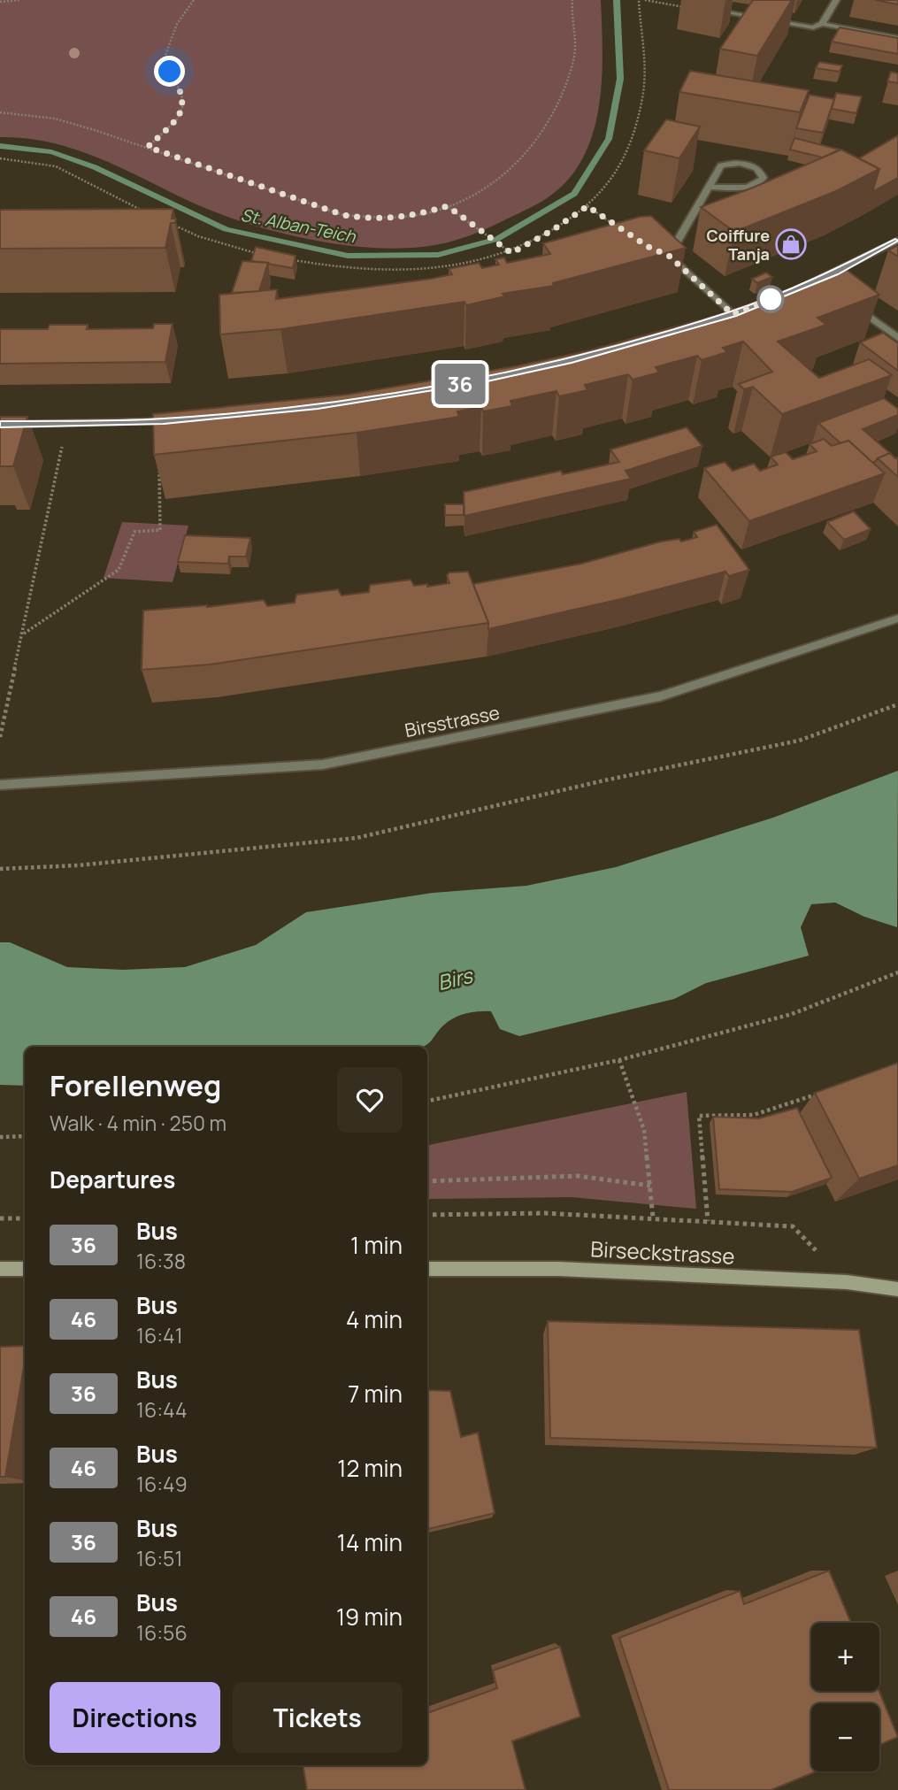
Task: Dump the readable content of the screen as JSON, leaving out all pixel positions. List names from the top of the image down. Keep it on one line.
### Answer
{"streets":{"main road":["Birseckstrasse"],"street":["Birsstrasse"]},"water":["St. Alban-Teich","Birs"],"places":{"shop":["Coiffure Tanja"]},"lines":["bus line 36"],"page":{"on_map":"36","heading":[["Forellenweg","Walk · 4 min · 250 m"],"Departures"],"list":[{"mark":"36","name":"Bus","note":"16:38","value":"1 min"},{"mark":"46","name":"Bus","note":"16:41","value":"4 min"},{"mark":"36","name":"Bus","note":"16:44","value":"7 min"},{"mark":"46","name":"Bus","note":"16:49","value":"12 min"},{"mark":"36","name":"Bus","note":"16:51","value":"14 min"},{"mark":"46","name":"Bus","note":"16:56","value":"19 min"}],"map_buttons":["+","−"],"buttons":["Directions","Tickets"]}}
